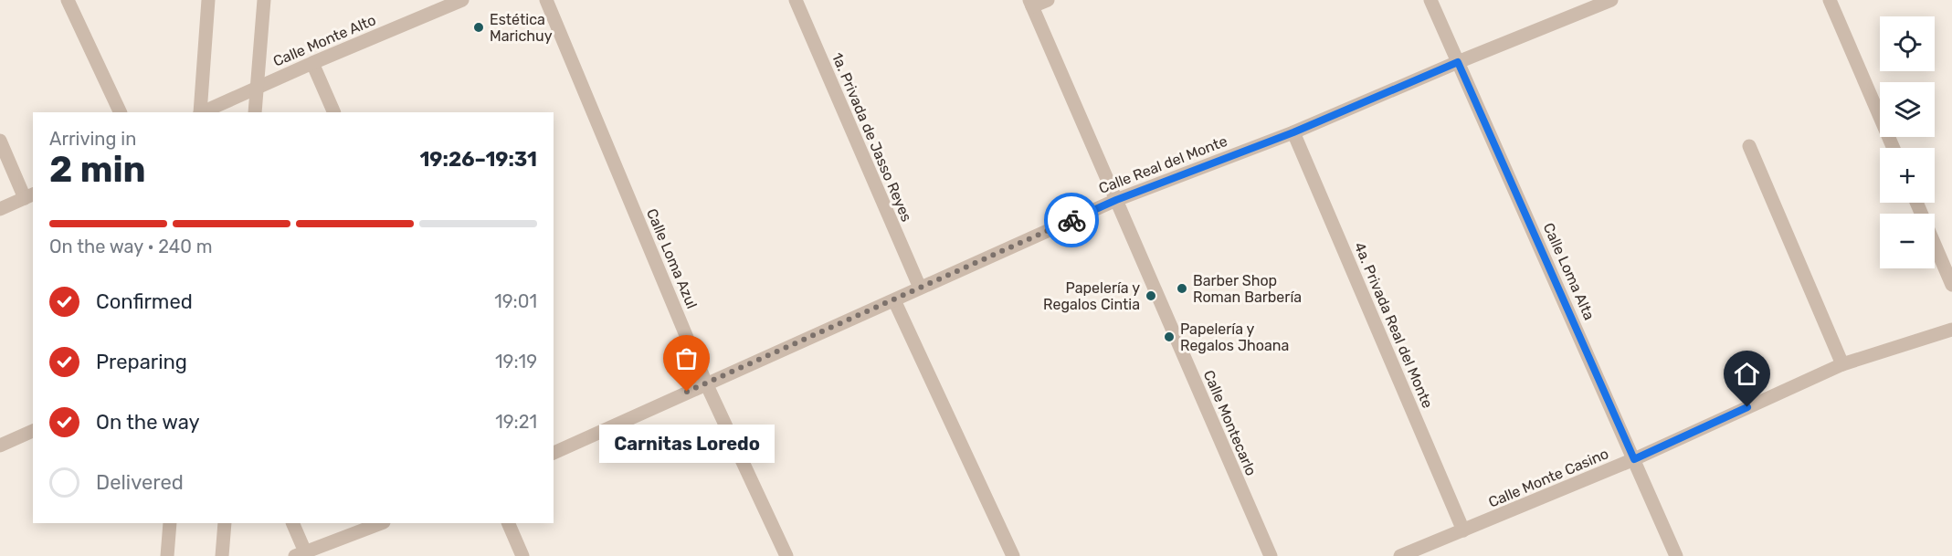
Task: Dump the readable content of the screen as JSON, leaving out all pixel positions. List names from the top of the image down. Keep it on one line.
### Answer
{"streets":{"street":["Calle Monte Alto","1a. Privada de Jasso Reyes","Calle Real del Monte","Calle Loma Azul","Calle Loma Alta","4a. Privada Real del Monte","Calle Montecarlo","Calle Monte Casino"]},"crossings":[["1a. Privada de Jasso Reyes","Calle Real del Monte"],["Calle Real del Monte","Calle Loma Azul"],["Calle Real del Monte","Calle Loma Alta"],["Calle Real del Monte","4a. Privada Real del Monte"],["Calle Real del Monte","Calle Montecarlo"],["Calle Loma Alta","Calle Monte Casino"],["4a. Privada Real del Monte","Calle Monte Casino"]],"places":["Estética Marichuy","Barber Shop Roman Barbería","Papelería y Regalos Cintia","Papelería y Regalos Jhoana","Carnitas Loredo"],"page":{"map_buttons":["+","−"],"heading":["2 min","Arriving in","19:26–19:31"],"bar":"On the way · 240 m","list":[["Confirmed","19:01"],["Preparing","19:19"],["On the way","19:21"],"Delivered"],"bubble":"Carnitas Loredo"}}
